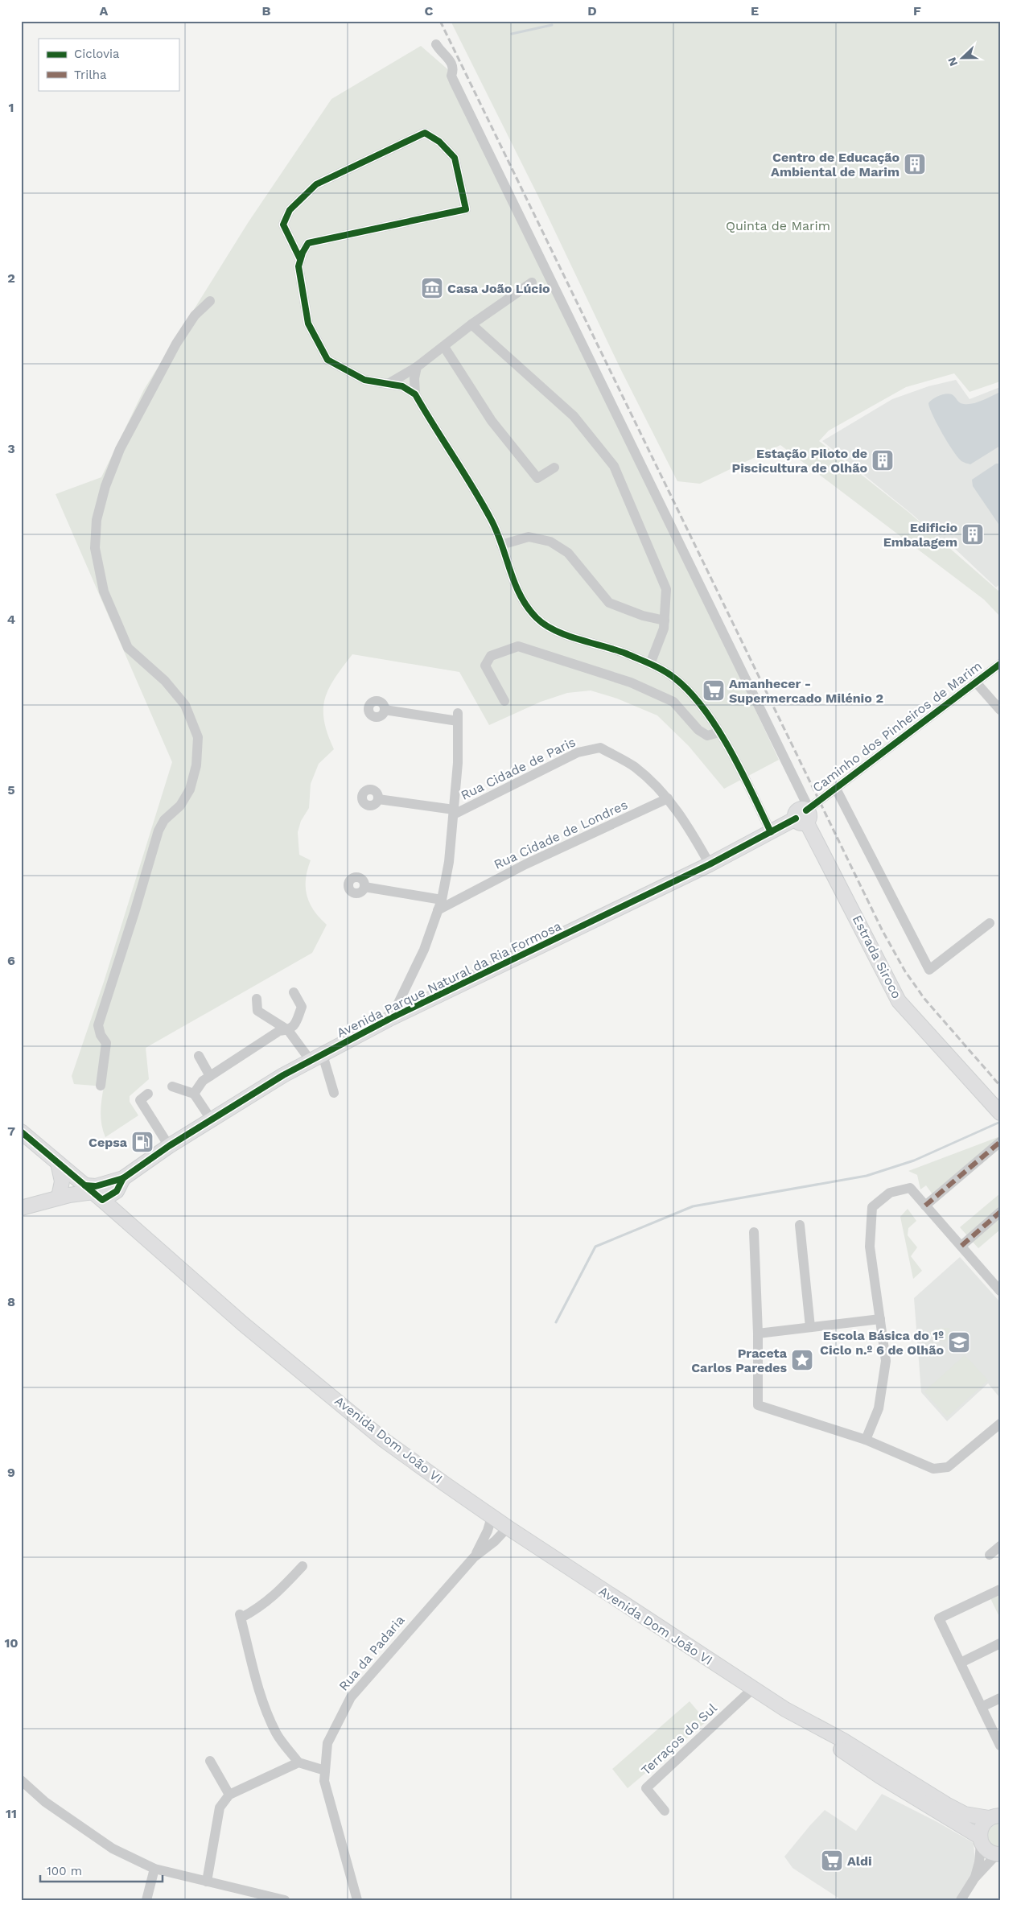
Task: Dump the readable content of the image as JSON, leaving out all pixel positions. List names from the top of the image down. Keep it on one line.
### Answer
{"streets":{"main road":["Estrada Siroco","Avenida Parque Natural da Ria Formosa","Avenida Dom João VI"],"street":["Caminho dos Pinheiros de Marim","Rua Cidade de Paris","Rua Cidade de Londres","Rua da Padaria","Terraços do Sul"]},"crossings":[["Caminho dos Pinheiros de Marim","Estrada Siroco"],["Caminho dos Pinheiros de Marim","Avenida Parque Natural da Ria Formosa"],["Rua Cidade de Paris","Rua Cidade de Londres"],["Rua Cidade de Paris","Avenida Parque Natural da Ria Formosa"],["Estrada Siroco","Avenida Parque Natural da Ria Formosa"],["Avenida Parque Natural da Ria Formosa","Avenida Dom João VI"],["Avenida Dom João VI","Terraços do Sul"]],"parks":["Quinta de Marim"],"places":{"building":["Centro de Educação Ambiental de Marim","Estação Piloto de Piscicultura de Olhão","Edificio Embalagem"],"museum":["Casa João Lúcio"],"supermarket":["Amanhecer - Supermercado Milénio 2","Aldi"],"fuel station":["Cepsa"],"school or university":["Escola Básica do 1º Ciclo n.º 6 de Olhão"],"place":["Praceta Carlos Paredes"]},"legend":["Ciclovia","Trilha"],"scale_bar":"100 m","north":"left","grid":{"columns":["A","B","C","D","E","F"],"rows":["1","2","3","4","5","6","7","8","9","10","11"]}}
